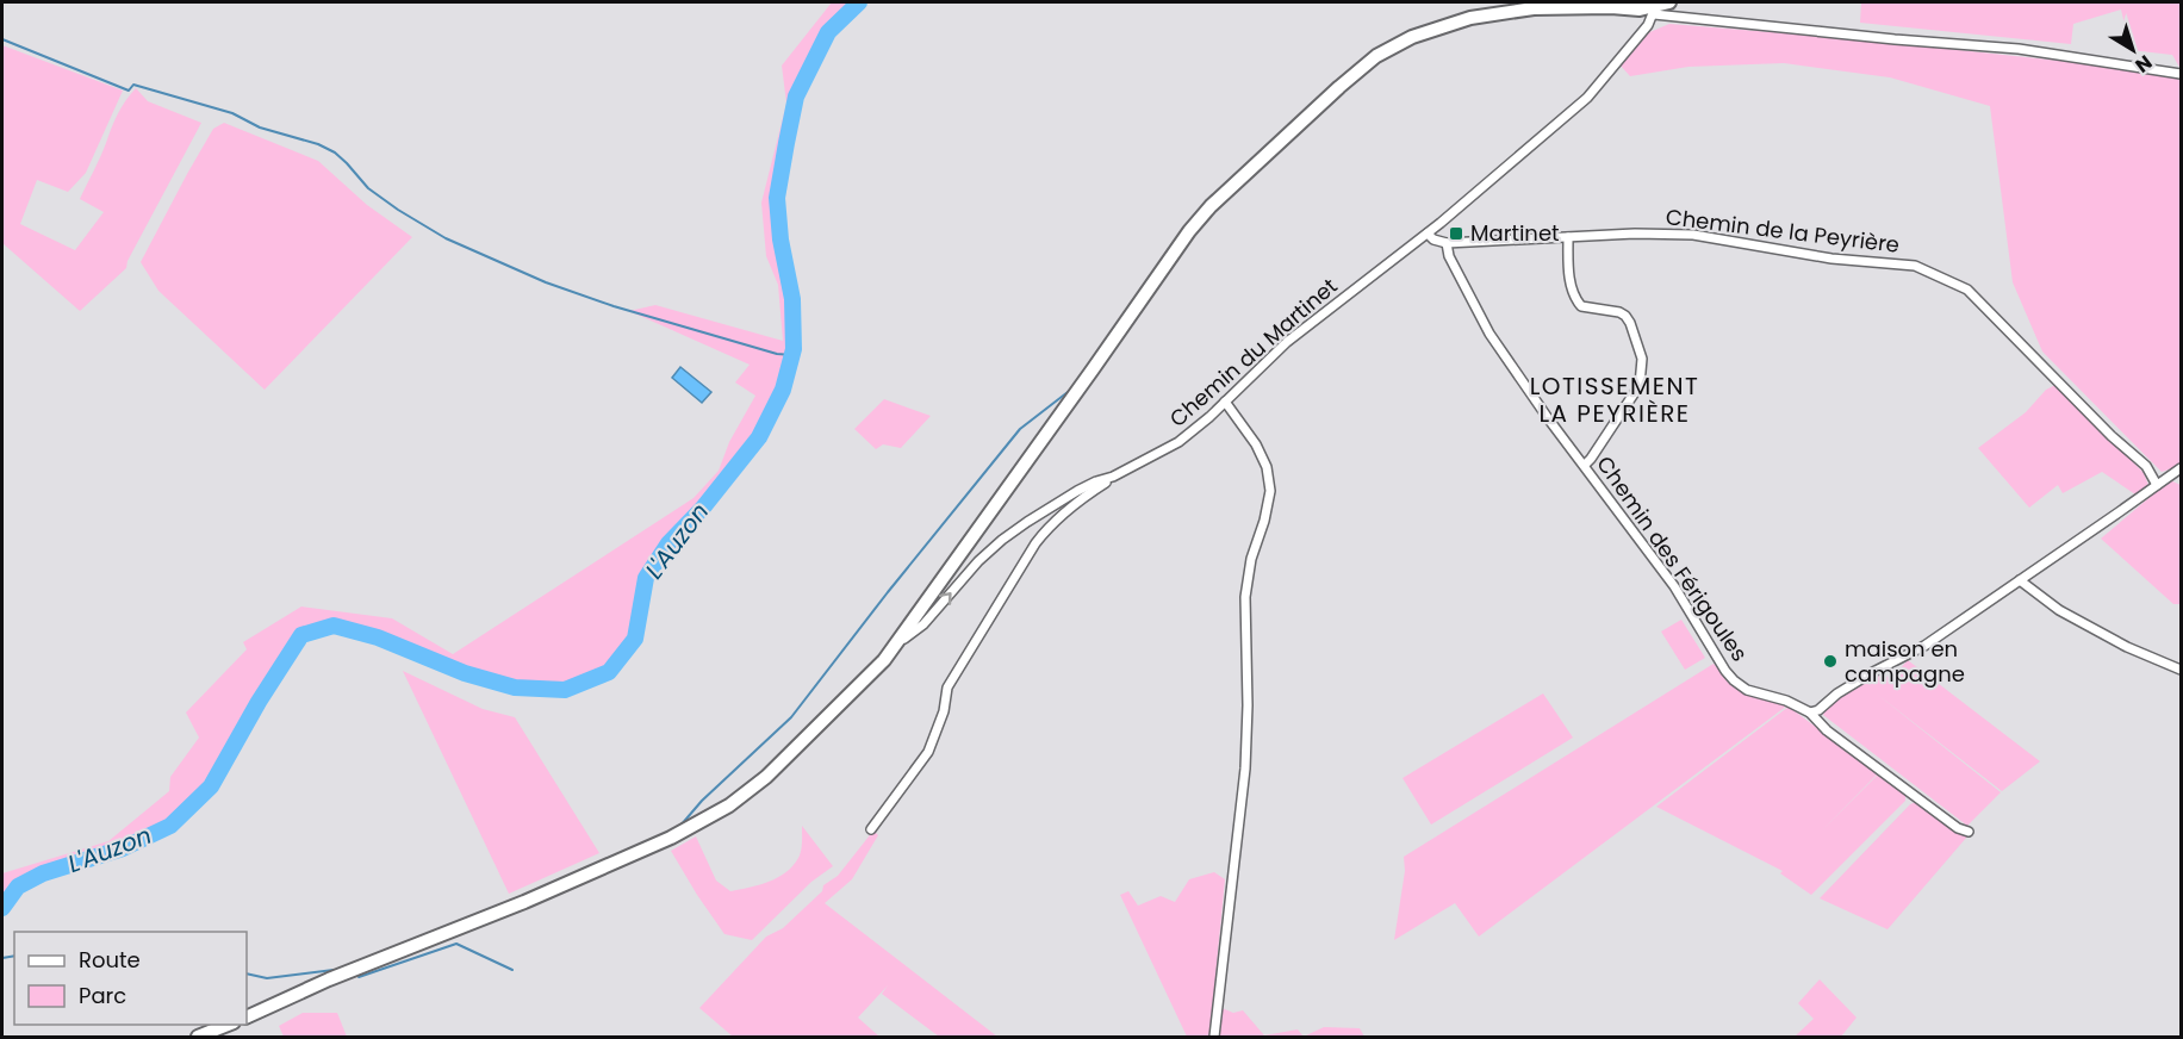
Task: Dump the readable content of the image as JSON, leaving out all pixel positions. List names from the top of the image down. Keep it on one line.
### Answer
{"streets":{"street":["Chemin de la Peyrière","Chemin du Martinet","Chemin des Férigoules"]},"crossings":[["Chemin de la Peyrière","Chemin du Martinet"],["Chemin de la Peyrière","Chemin des Férigoules"]],"districts":["LOTISSEMENT LA PEYRIÈRE"],"water":["L'Auzon"],"places":{"transit":["Martinet"],"other":["maison en campagne"]},"legend":["Route","Parc"],"north":"bottom right"}
